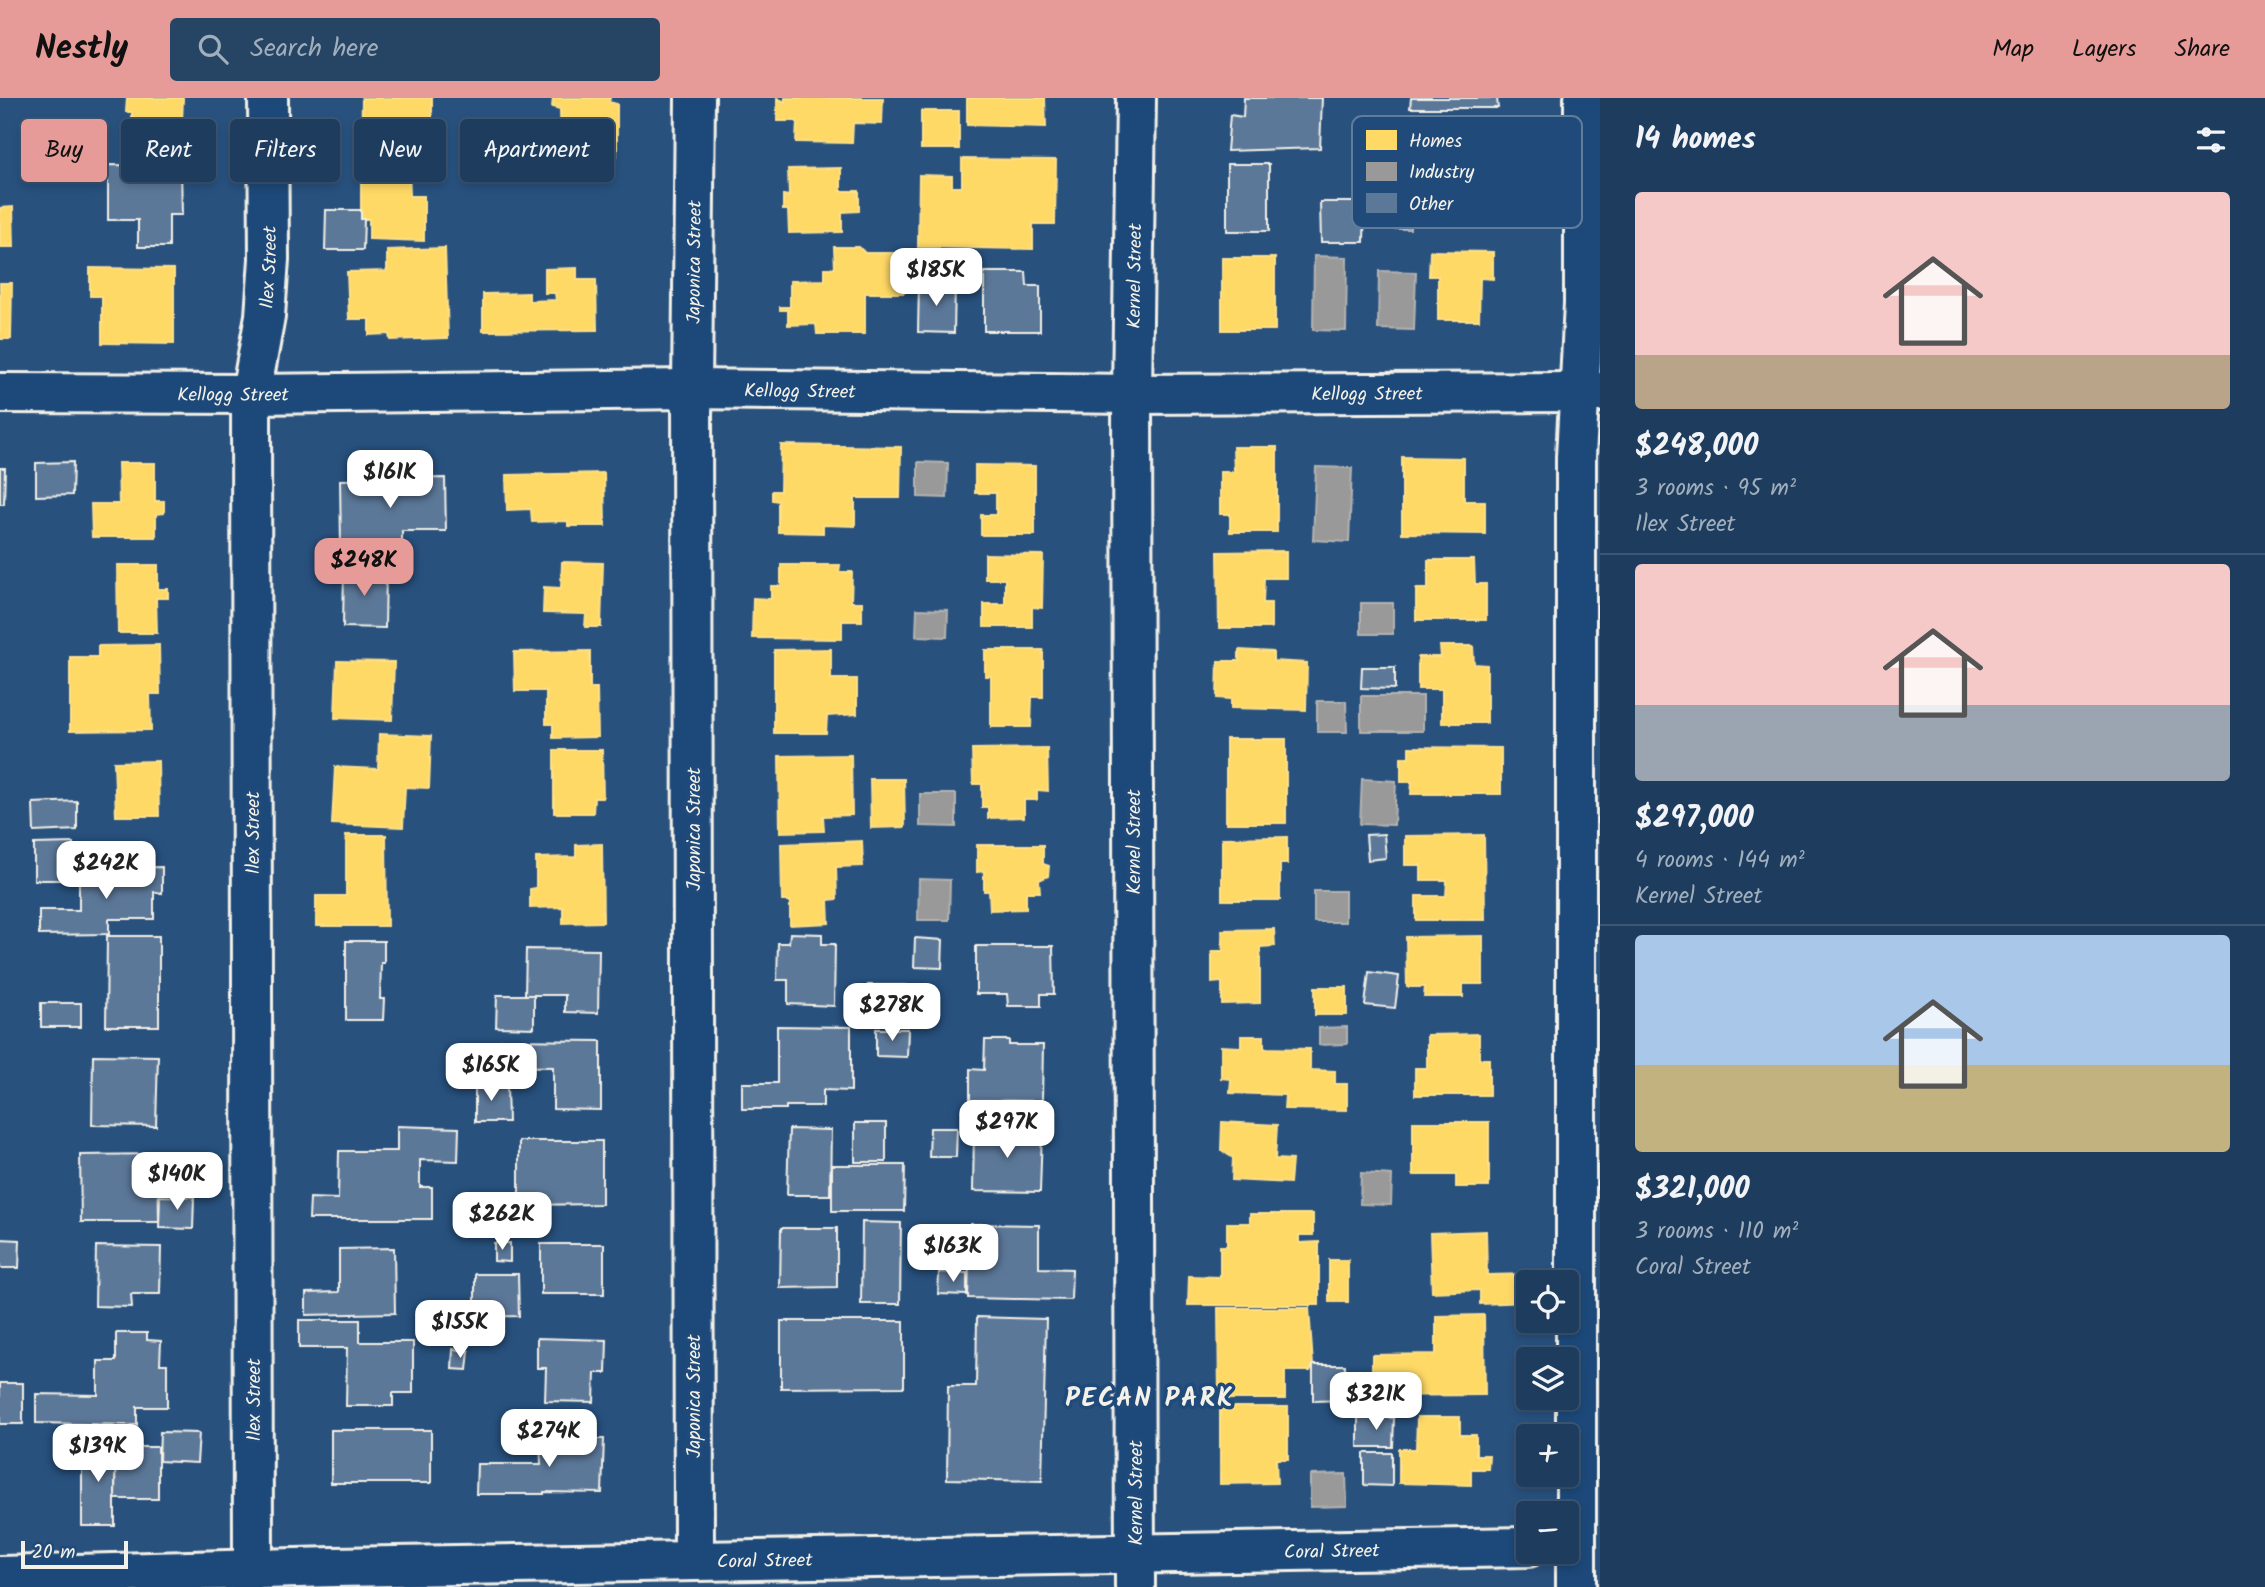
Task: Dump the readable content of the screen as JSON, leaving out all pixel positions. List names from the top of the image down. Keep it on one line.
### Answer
{"streets":{"street":["Japonica Street","Ilex Street","Kernel Street","Kellogg Street","Coral Street"]},"crossings":[["Japonica Street","Kellogg Street"],["Japonica Street","Coral Street"],["Ilex Street","Kellogg Street"],["Ilex Street","Coral Street"],["Kernel Street","Kellogg Street"],["Kernel Street","Coral Street"]],"districts":["PECAN PARK"],"legend":["Homes","Industry","Other"],"scale_bar":"20 m","page":{"header":"Nestly","search":"Search here","nav":["Map","Layers","Share"],"heading":"14 homes","chip":["Buy","Rent","Filters","New","Apartment"],"list":[{"name":"$248,000","note":"3 rooms · 95 m² · Ilex Street"},{"name":"$297,000","note":"4 rooms · 144 m² · Kernel Street"},{"name":"$321,000","note":"3 rooms · 110 m² · Coral Street"}],"price":["$185K","$161K","$248K","$242K","$278K","$165K","$297K","$140K","$262K","$163K","$155K","$321K","$274K","$139K"],"map_buttons":["+","−"],"scale":"20 m"}}
